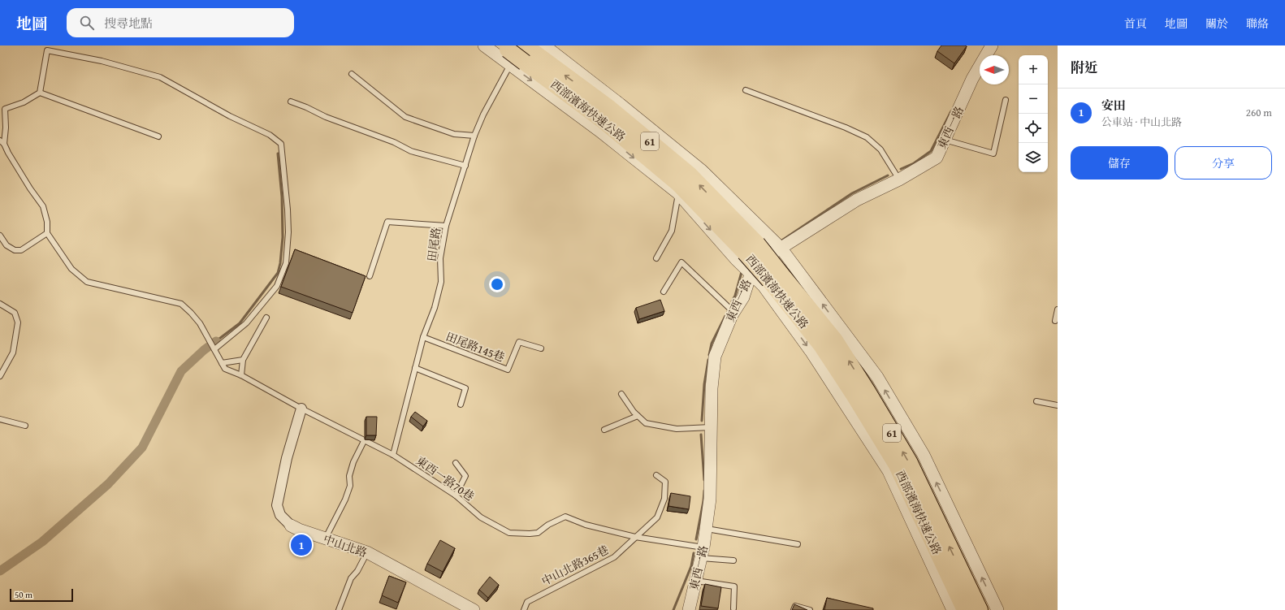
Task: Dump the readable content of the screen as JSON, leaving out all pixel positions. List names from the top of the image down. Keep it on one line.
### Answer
{"streets":{"highway":["西部濱海快速公路","61"],"street":["東西一路","中山北路"],"lane":["田尾路","田尾路145巷","東西一路70巷","中山北路365巷"]},"crossings":[["西部濱海快速公路","田尾路"],["東西一路","東西一路70巷"],["田尾路","田尾路145巷"],["田尾路","東西一路70巷"],["東西一路70巷","中山北路"],["東西一路70巷","中山北路365巷"]],"scale_bar":"50 m","north":"left","page":{"header":"地圖","search":"搜尋地點","nav":["首頁","地圖","關於","聯絡"],"heading":"附近","map_buttons":["+","−"],"list":[{"mark":"1","name":"安田","note":"公車站 · 中山北路","value":"260 m"}],"buttons":["儲存","分享"],"pins":"1","scale":"50 m"}}
